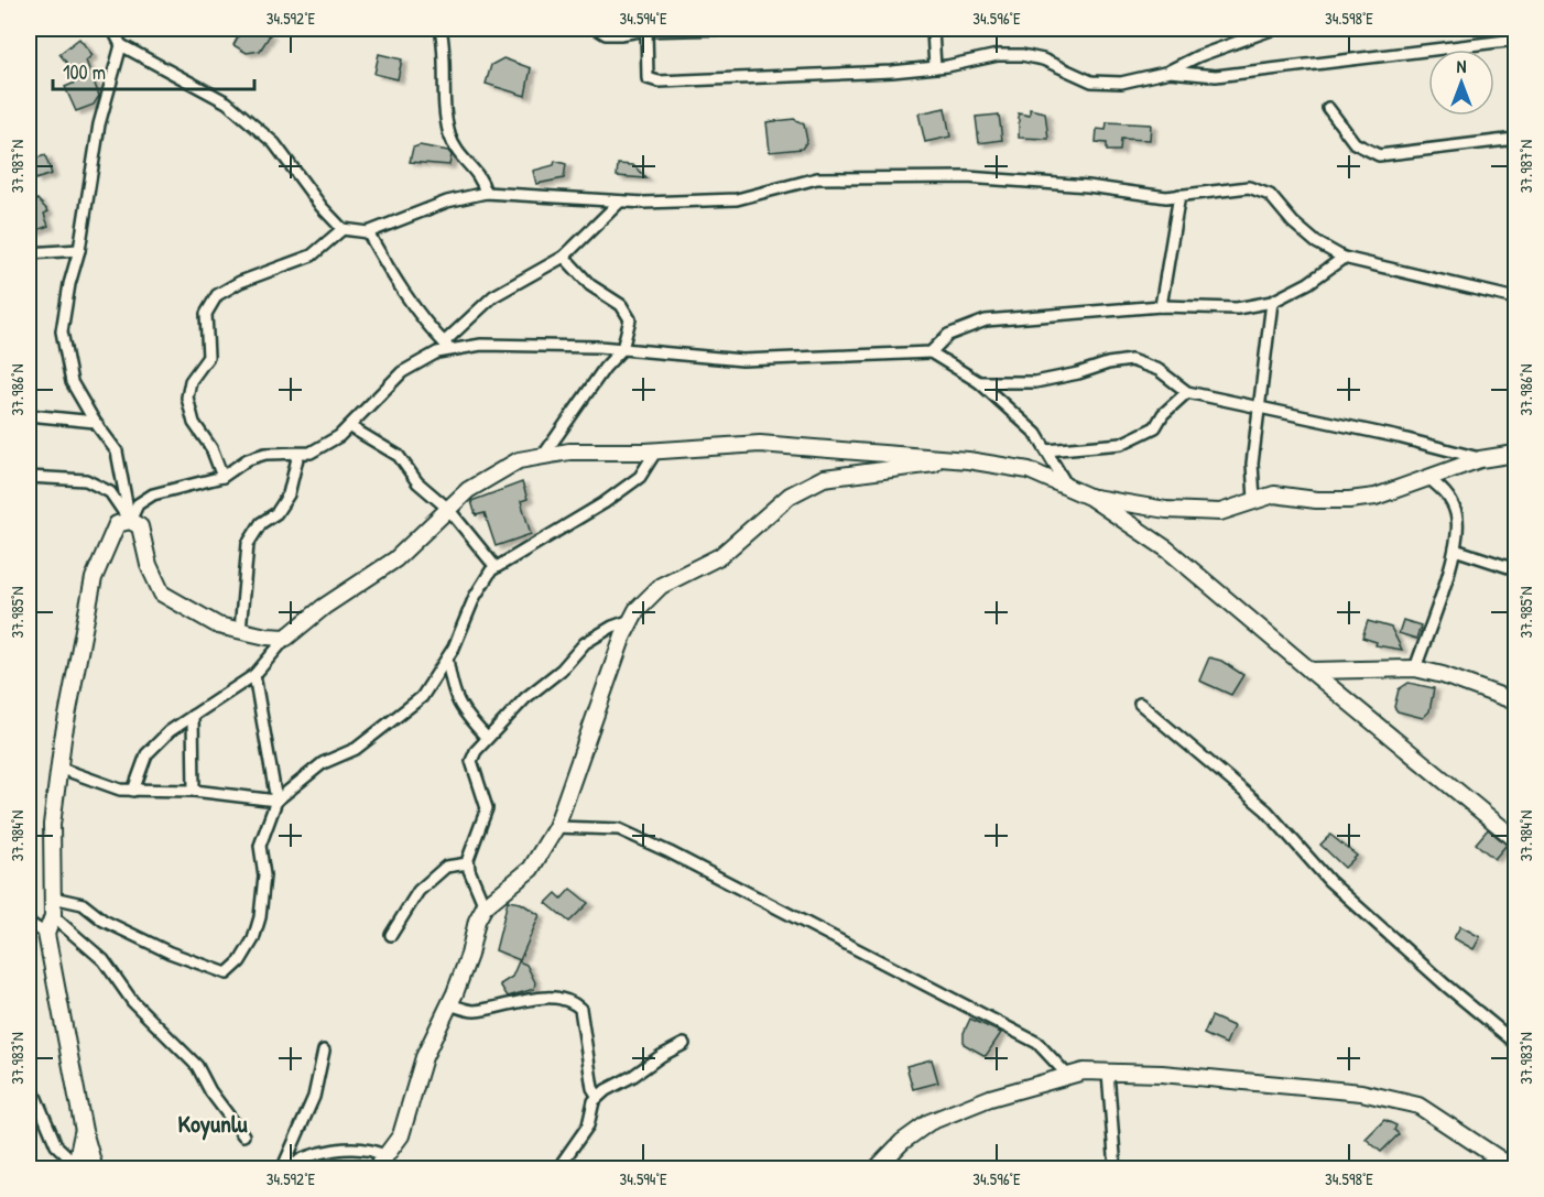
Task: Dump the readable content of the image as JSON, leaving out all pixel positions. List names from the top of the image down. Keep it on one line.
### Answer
{"districts":["Koyunlu"],"scale_bar":"100 m","north":"top","coordinates":["34.592°E","34.594°E","34.596°E","34.598°E","37.987°N","37.986°N","37.985°N","37.984°N","37.983°N"]}
